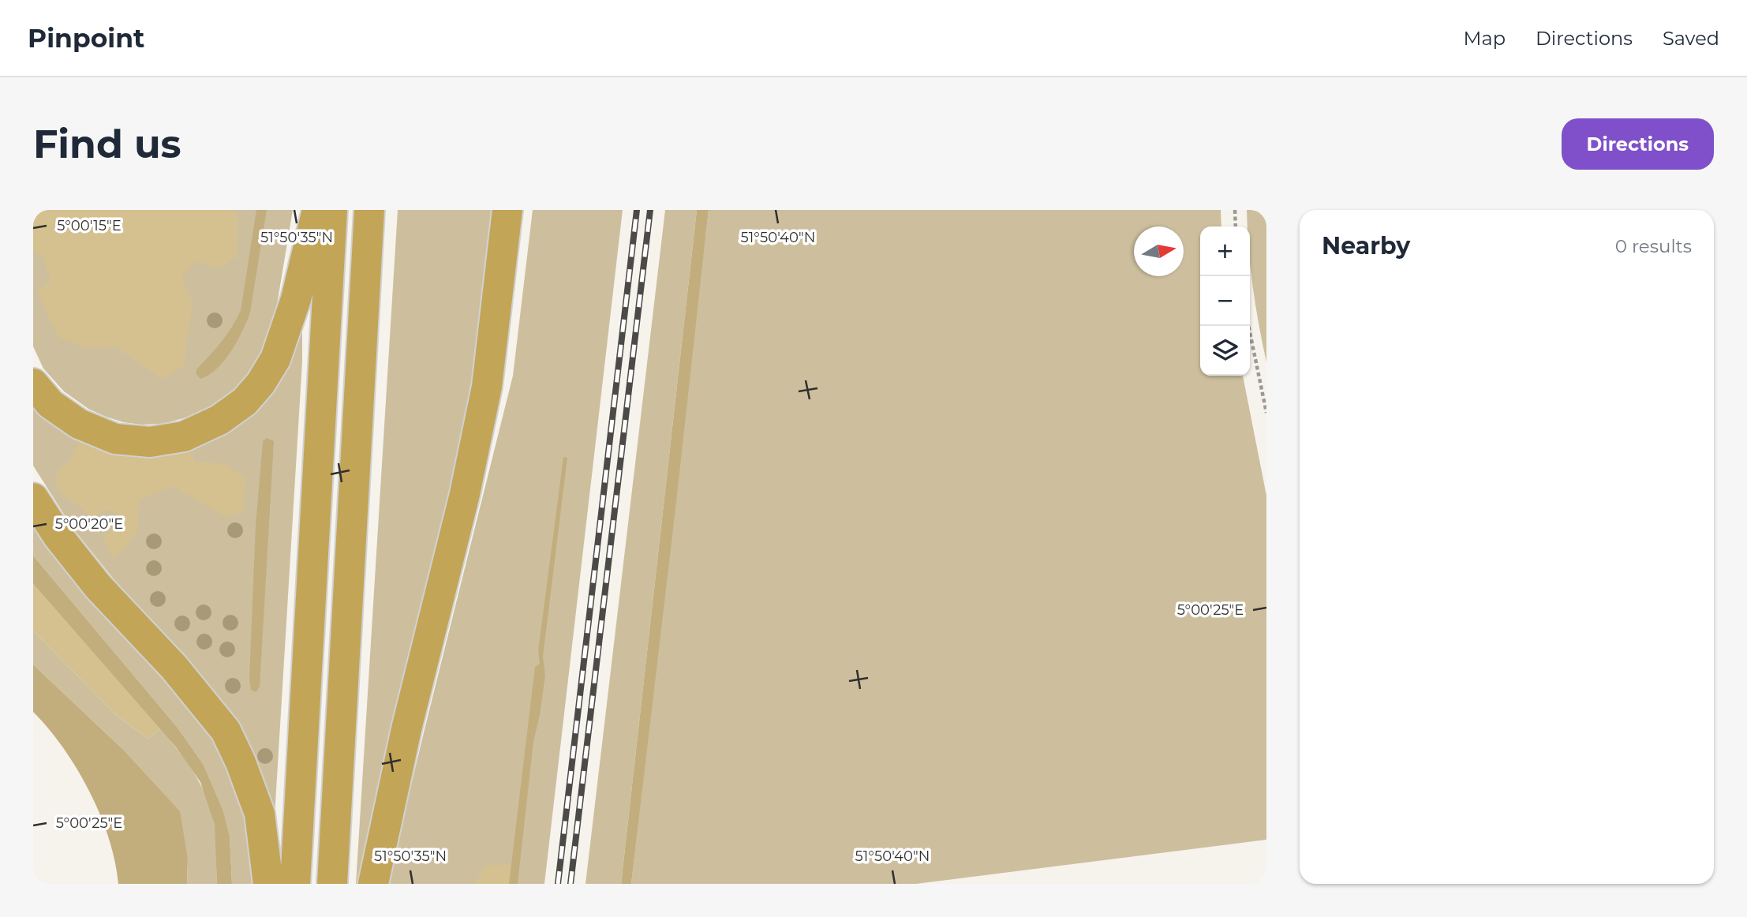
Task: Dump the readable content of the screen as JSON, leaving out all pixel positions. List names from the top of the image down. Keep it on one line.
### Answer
{"north":"right","page":{"header":"Pinpoint","nav":["Map","Directions","Saved"],"buttons":"Directions","title":"Find us","heading":["Nearby","0 results"],"map_buttons":["+","−"]},"coordinates":["5°00'15\"E","51°50'35\"N","51°50'40\"N","5°00'20\"E","5°00'25\"E"]}
